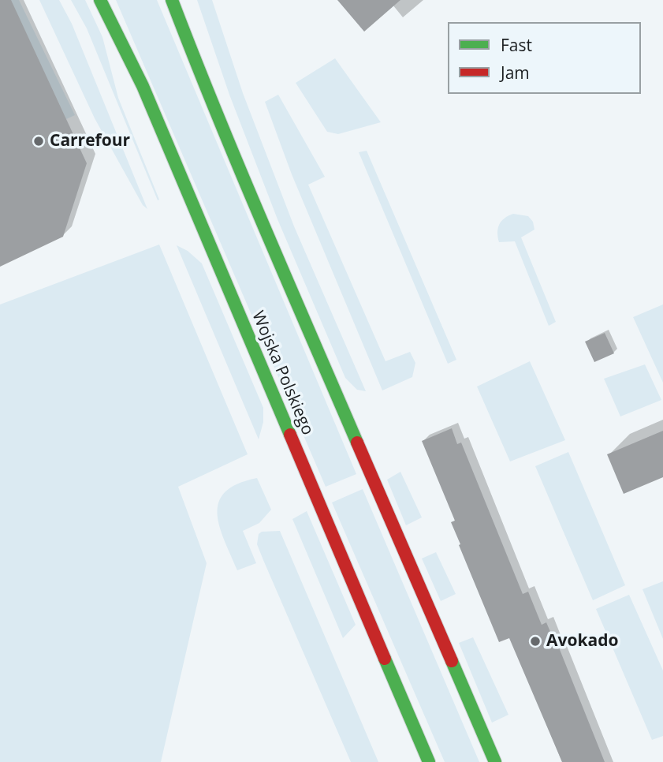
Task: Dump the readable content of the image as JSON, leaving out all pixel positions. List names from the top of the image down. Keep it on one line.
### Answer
{"streets":{"street":["Wojska Polskiego"]},"places":["Carrefour","Avokado"],"legend":["Fast","Jam"]}
